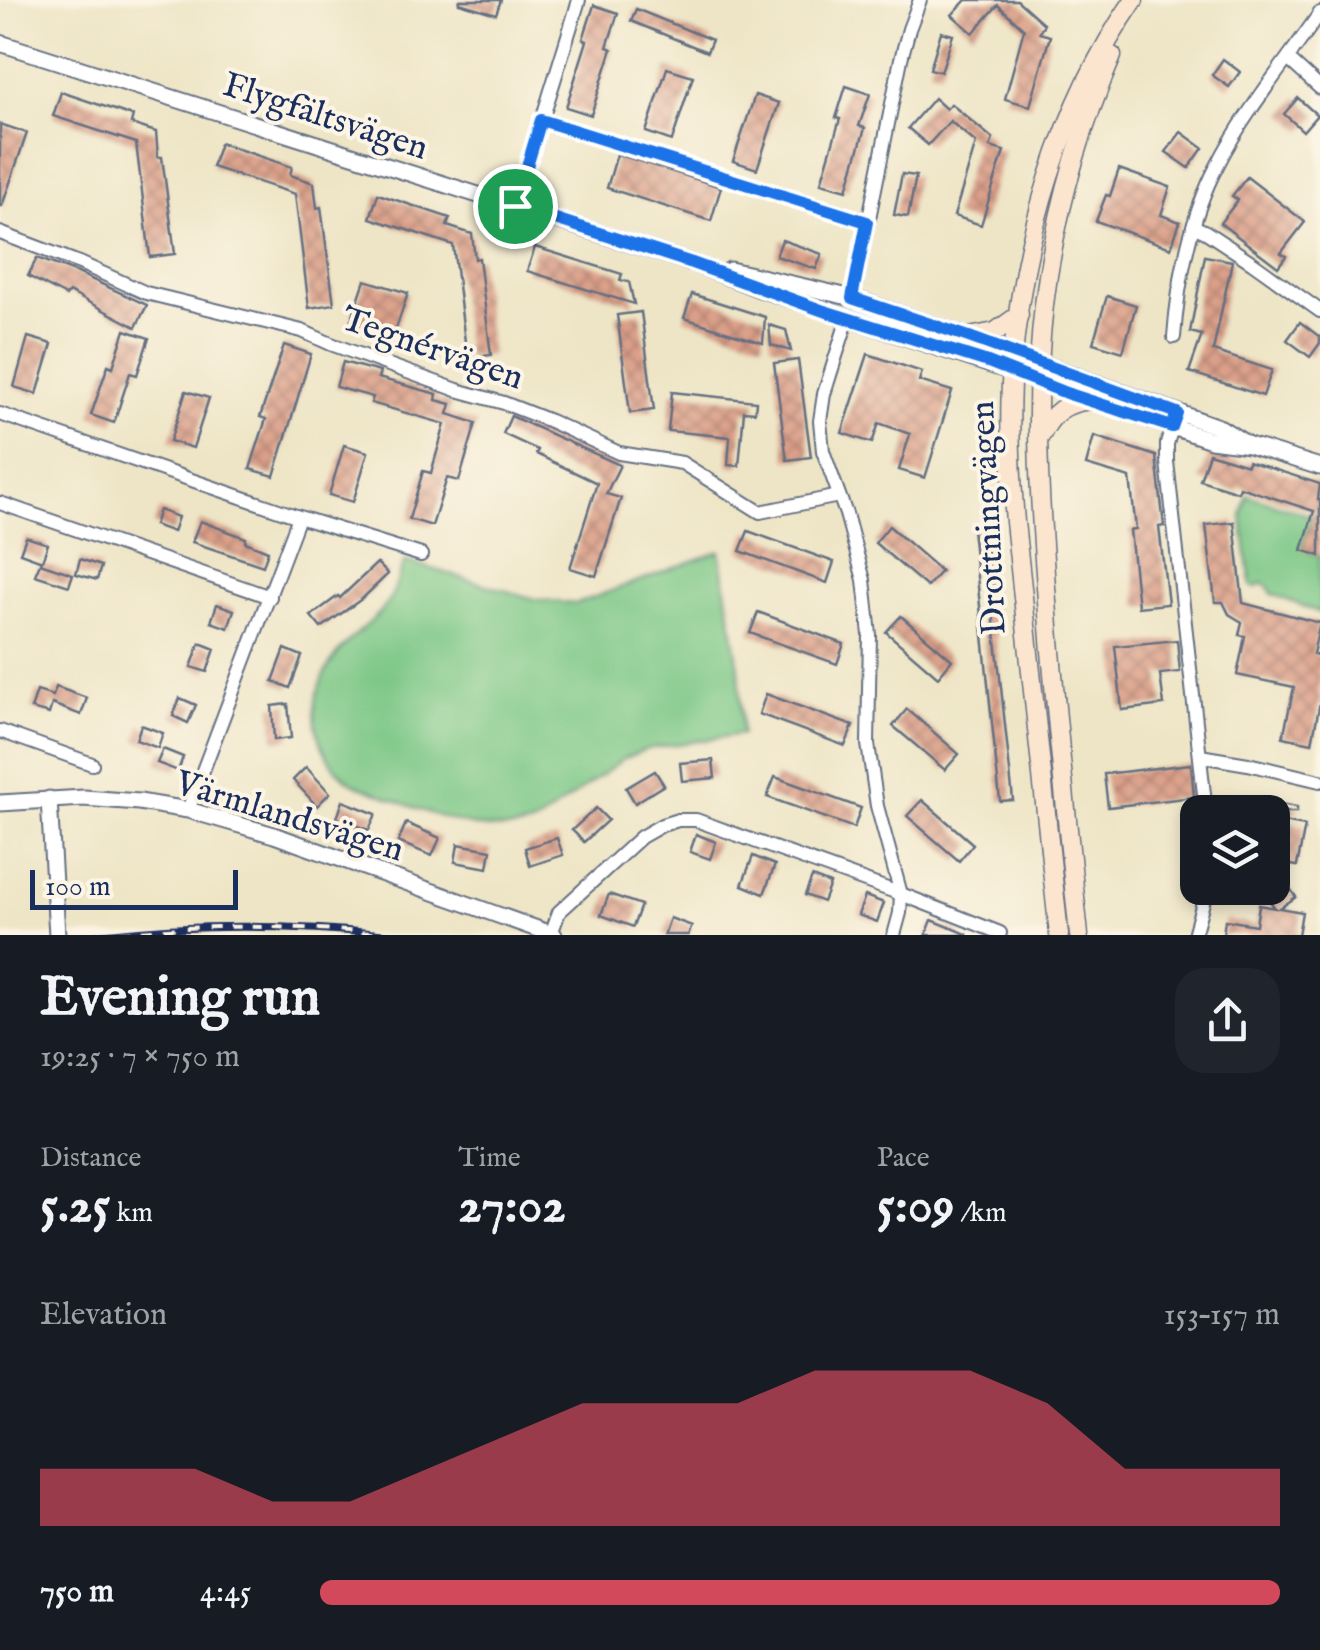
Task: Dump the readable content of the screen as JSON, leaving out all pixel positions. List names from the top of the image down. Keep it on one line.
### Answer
{"streets":{"main road":["Drottningvägen"],"street":["Flygfältsvägen","Tegnérvägen","Värmlandsvägen"]},"crossings":[["Flygfältsvägen","Drottningvägen"]],"scale_bar":"100 m","page":{"scale":"100 m","heading":["Evening run","19:25 · 7 × 750 m"],"stats":[["Distance","5.25 km"],["Time","27:02"],["Pace","5:09 /km"]],"chart":["Elevation","153–157 m"],"list":[{"name":"750 m","note":"4:45"}]}}
